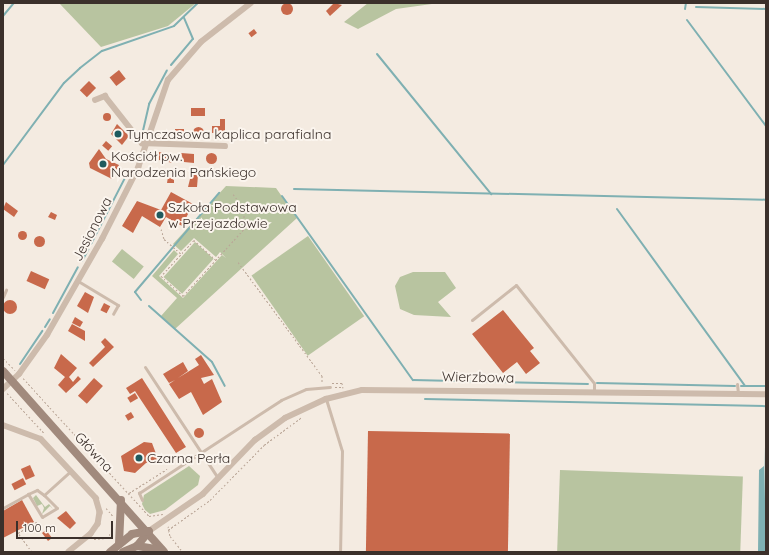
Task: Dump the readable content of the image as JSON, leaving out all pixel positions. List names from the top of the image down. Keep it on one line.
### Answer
{"streets":{"main road":["Główna"],"street":["Jesionowa","Wierzbowa"]},"crossings":[["Jesionowa","Główna"],["Wierzbowa","Główna"]],"places":["Tymczasowa kaplica parafialna","Kościół pw. Narodzenia Pańskiego","Szkoła Podstawowa w Przejazdowie","Czarna Perła"],"scale_bar":"100 m"}
